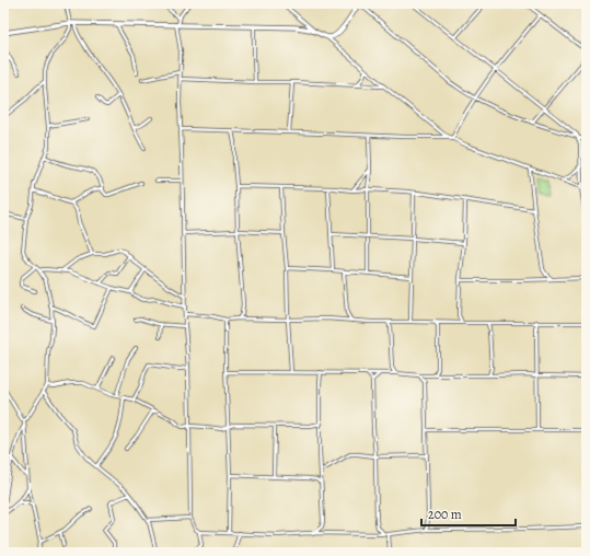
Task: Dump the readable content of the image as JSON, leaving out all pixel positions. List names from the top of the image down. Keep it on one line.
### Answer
{"scale_bar":"200 m"}
